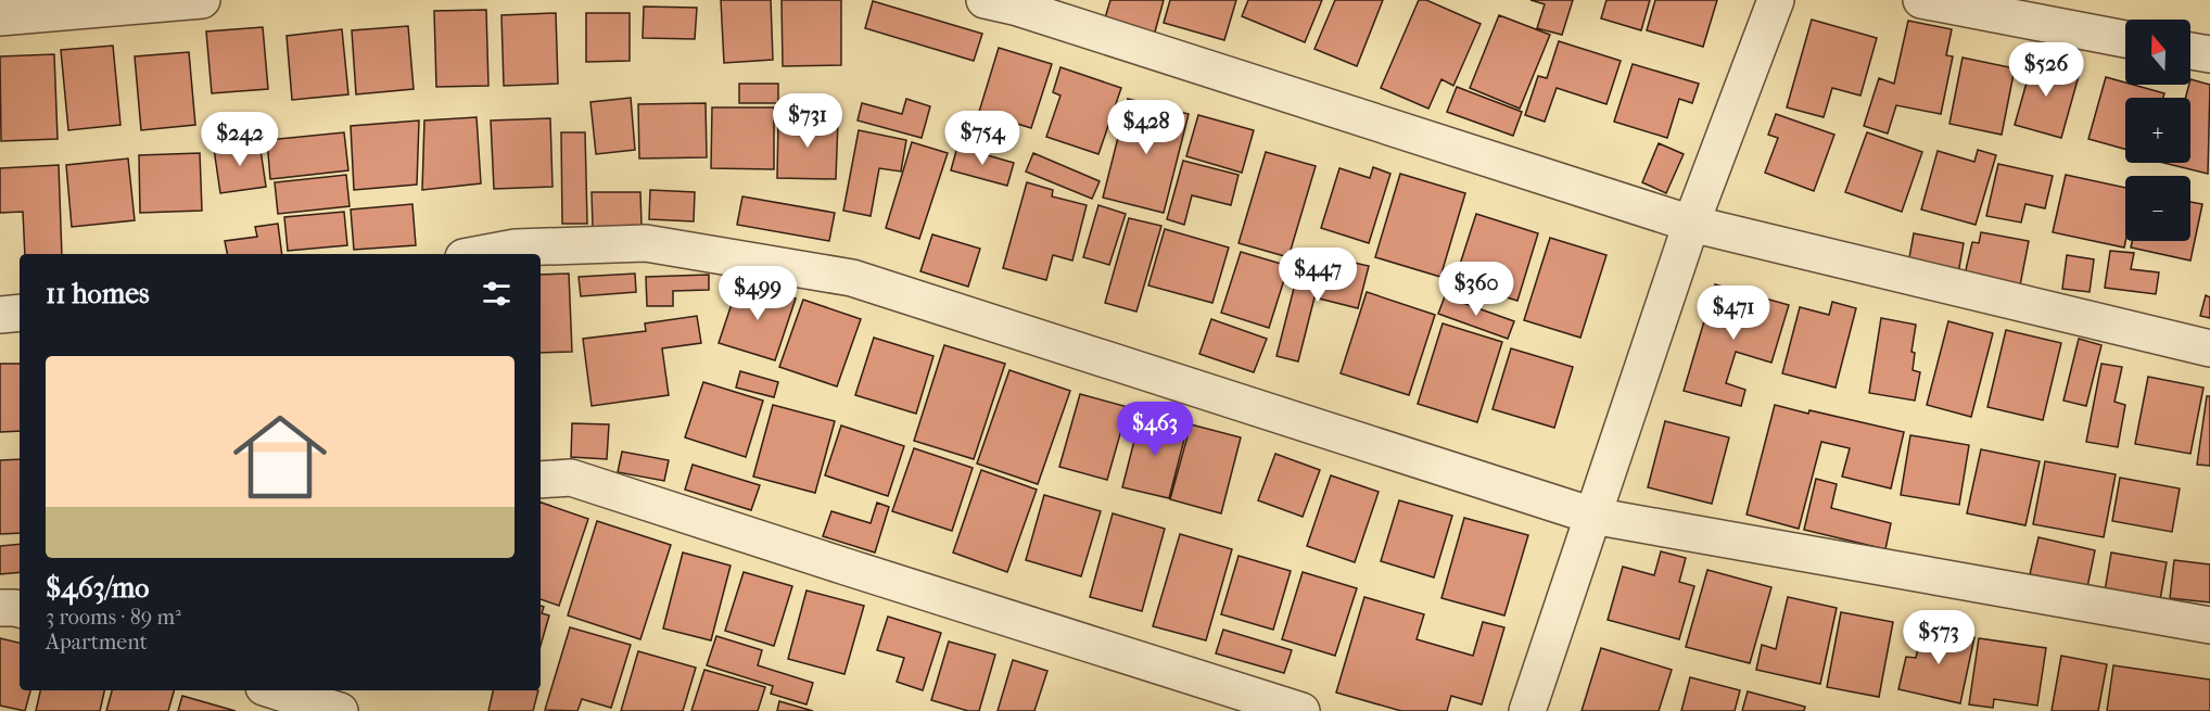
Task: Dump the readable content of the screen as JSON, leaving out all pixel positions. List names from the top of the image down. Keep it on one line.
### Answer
{"north":"top","page":{"map_buttons":["+","−"],"price":["$526","$731","$428","$754","$242","$447","$360","$499","$471","$463","$573"],"heading":"11 homes","list":[{"name":"$463/mo","note":"3 rooms · 89 m² · Apartment"}]}}
